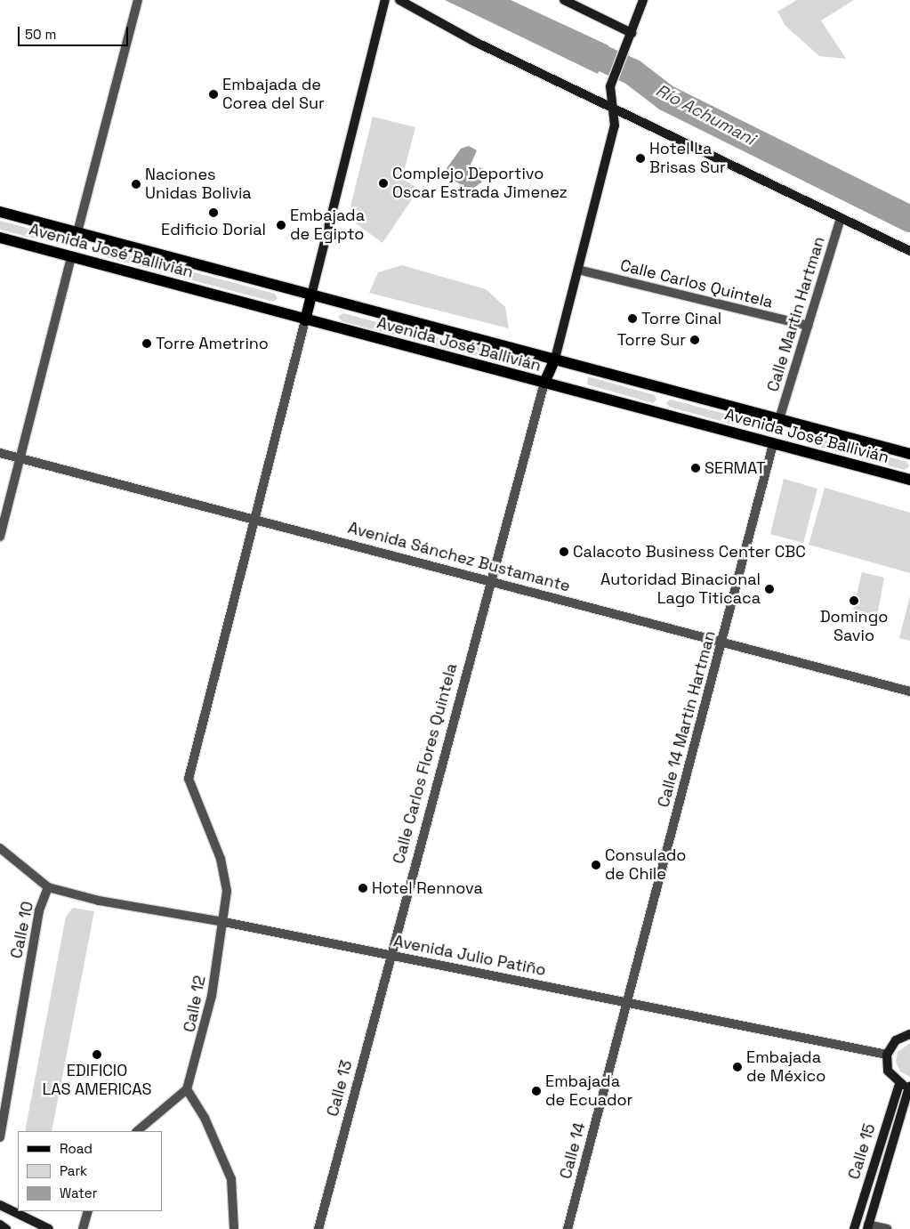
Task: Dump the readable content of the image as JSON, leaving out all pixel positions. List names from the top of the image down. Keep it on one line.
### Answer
{"streets":{"main road":["Avenida José Ballivián","Calle 15"],"street":["Calle Carlos Quintela","Calle Martin Hartman","Avenida Sánchez Bustamante","Calle 14 Martin Hartman","Calle Carlos Flores Quintela","Calle 10","Avenida Julio Patiño","Calle 12","Calle 13","Calle 14"]},"crossings":[["Avenida José Ballivián","Calle Martin Hartman"],["Avenida José Ballivián","Calle 14 Martin Hartman"],["Avenida José Ballivián","Calle Carlos Flores Quintela"],["Avenida José Ballivián","Calle 12"],["Calle Carlos Quintela","Calle Martin Hartman"],["Avenida Sánchez Bustamante","Calle 14 Martin Hartman"],["Avenida Sánchez Bustamante","Calle Carlos Flores Quintela"],["Avenida Sánchez Bustamante","Calle 12"],["Calle 14 Martin Hartman","Avenida Julio Patiño"],["Calle 14 Martin Hartman","Calle 14"],["Calle Carlos Flores Quintela","Avenida Julio Patiño"],["Calle Carlos Flores Quintela","Calle 13"],["Calle 10","Avenida Julio Patiño"],["Avenida Julio Patiño","Calle 12"],["Avenida Julio Patiño","Calle 13"],["Avenida Julio Patiño","Calle 14"]],"water":["Río Achumani"],"places":["Embajada de Corea del Sur","Hotel La Brisas Sur","Complejo Deportivo Oscar Estrada Jimenez","Naciones Unidas Bolivia","Edificio Dorial","Embajada de Egipto","Torre Cinal","Torre Sur","Torre Ametrino","SERMAT","Calacoto Business Center CBC","Autoridad Binacional Lago Titicaca","Domingo Savio","Consulado de Chile","Hotel Rennova","EDIFICIO LAS AMERICAS","Embajada de México","Embajada de Ecuador"],"legend":["Road","Park","Water"],"scale_bar":"50 m"}
